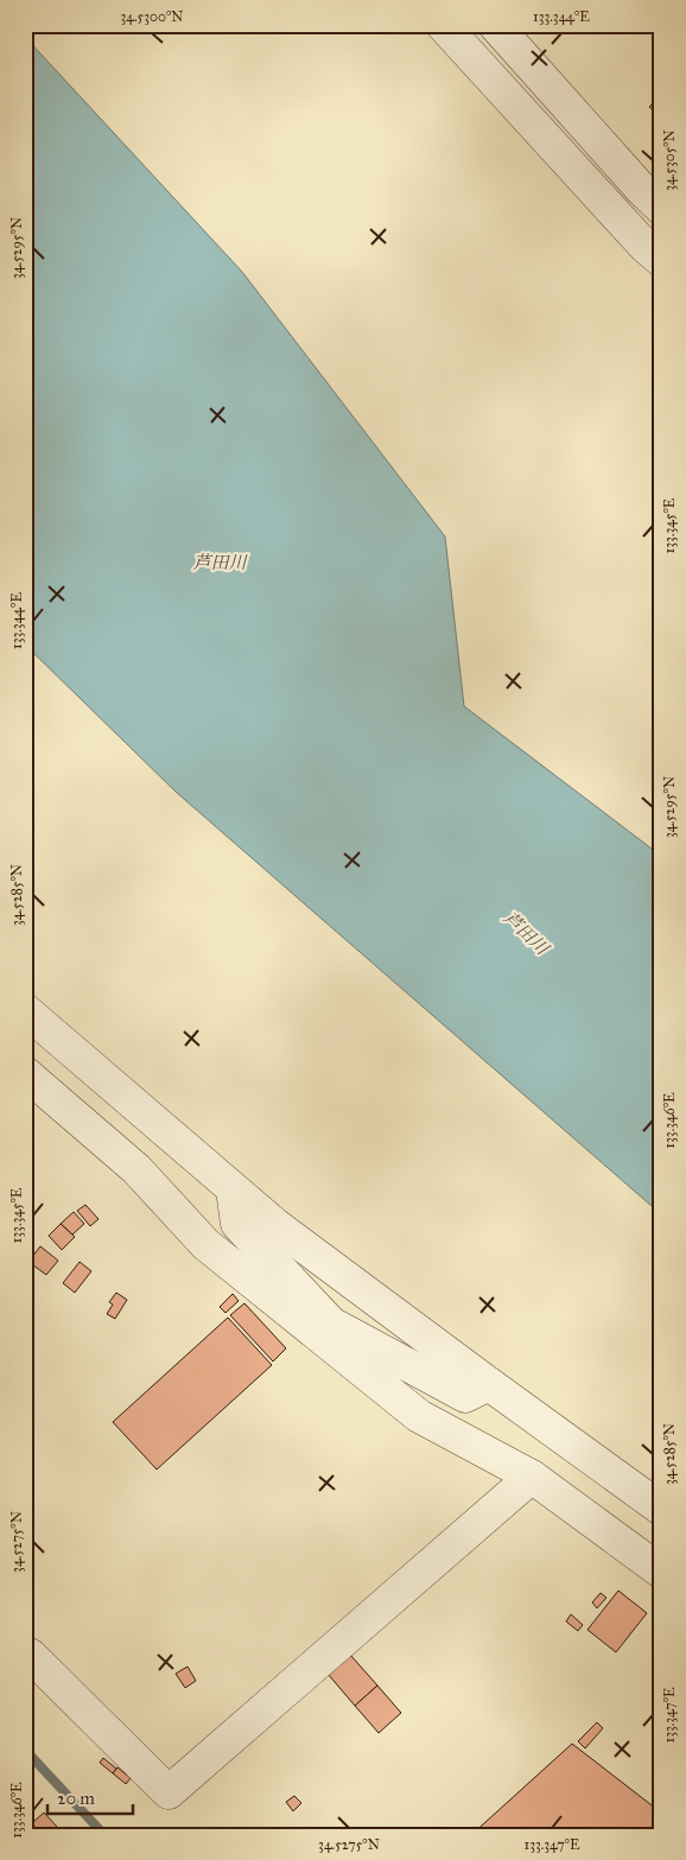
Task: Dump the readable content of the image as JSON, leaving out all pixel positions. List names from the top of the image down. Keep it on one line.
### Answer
{"water":["芦田川"],"scale_bar":"20 m","coordinates":["34.5300°N","133.344°E","34.5305°N","34.5295°N","133.345°E","34.5285°N","133.346°E","34.5275°N","133.347°E"]}
